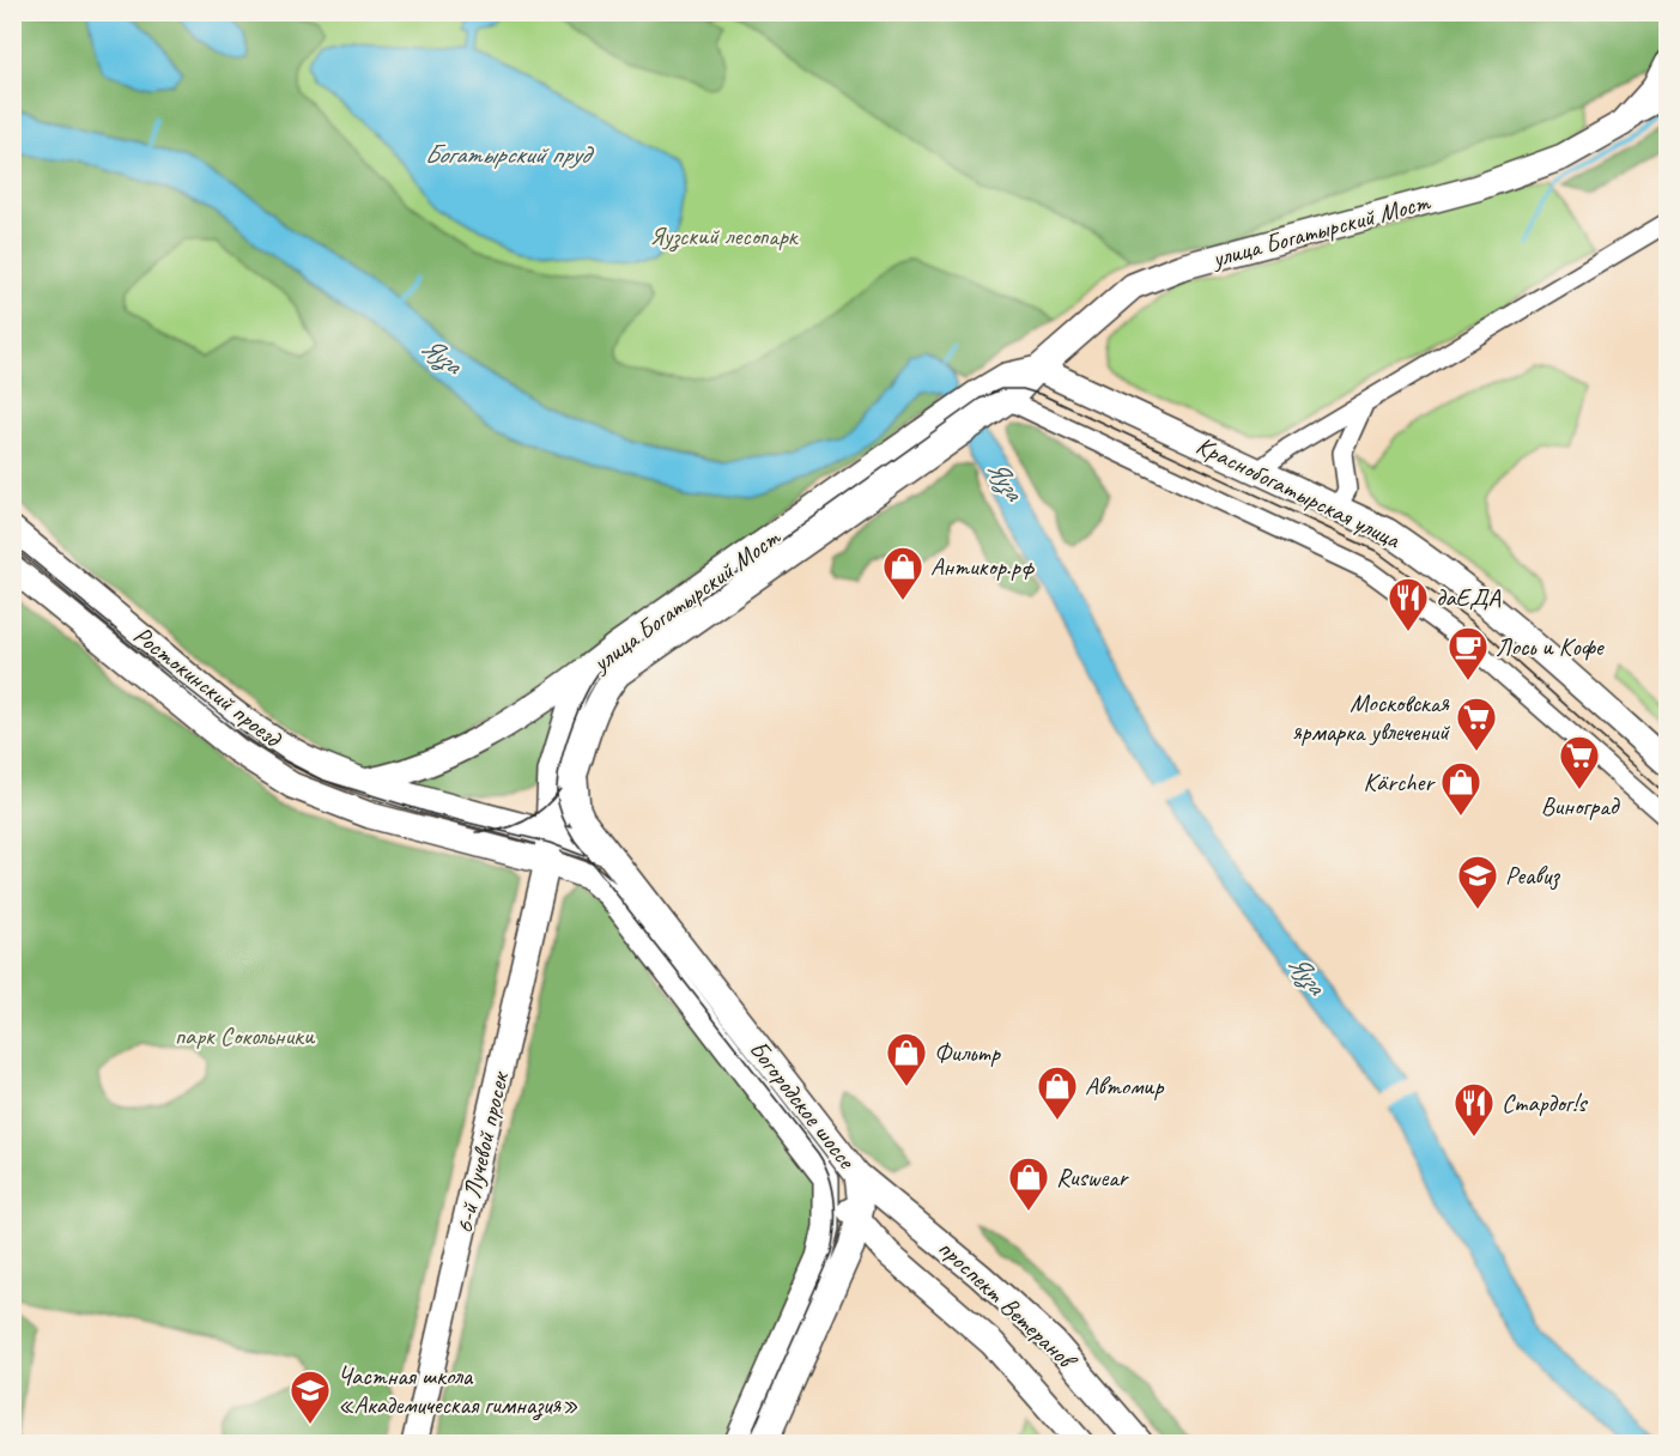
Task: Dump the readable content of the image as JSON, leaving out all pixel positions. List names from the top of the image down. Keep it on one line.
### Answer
{"streets":{"main road":["улица Богатырский Мост","Краснобогатырская улица","Ростокинский проезд","Богородское шоссе","6-й Лучевой просек","проспект Ветеранов"]},"crossings":[["улица Богатырский Мост","Краснобогатырская улица"],["улица Богатырский Мост","Ростокинский проезд"],["улица Богатырский Мост","Богородское шоссе"],["улица Богатырский Мост","6-й Лучевой просек"],["Ростокинский проезд","Богородское шоссе"],["Ростокинский проезд","6-й Лучевой просек"],["Богородское шоссе","6-й Лучевой просек"],["Богородское шоссе","проспект Ветеранов"]],"water":["Богатырский пруд","Яуза"],"parks":["Яузский лесопарк","парк Сокольники"],"places":{"shop":["Антикор.рф","Kärcher","Фильтр","Автомир","Ruswear"],"restaurant":["даЕДА","Стардог!s"],"cafe":["Лось и Кофе"],"supermarket":["Московская ярмарка увлечений","Виноград"],"school or university":["Реавиз","Частная школа «Академическая гимназия»"]}}
